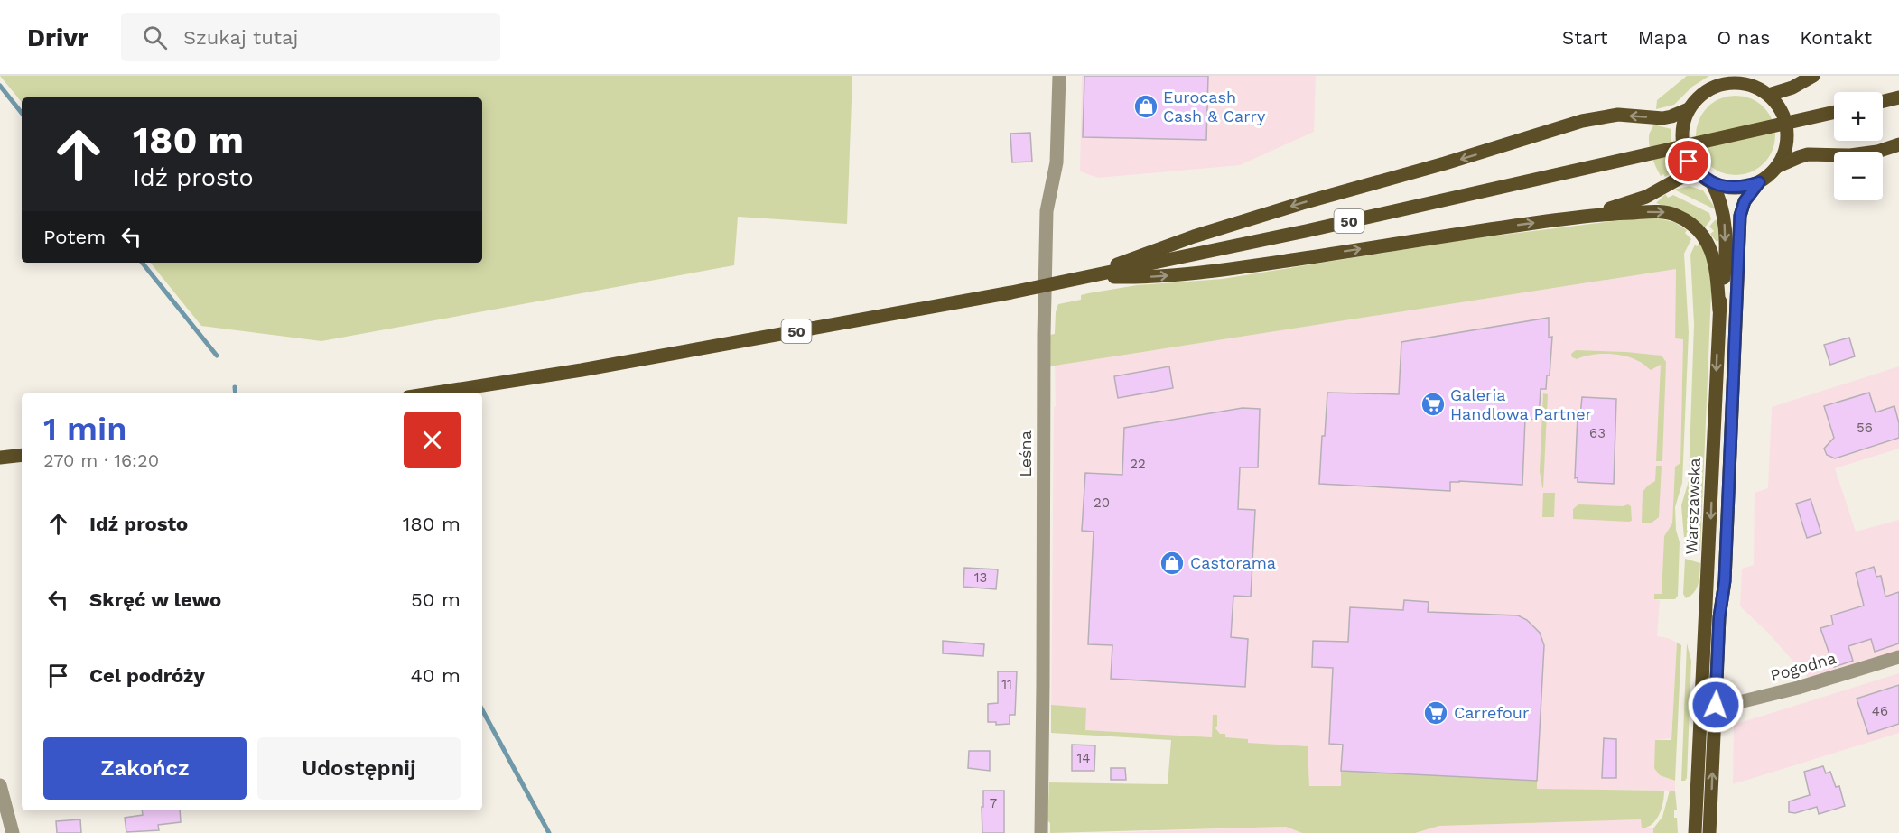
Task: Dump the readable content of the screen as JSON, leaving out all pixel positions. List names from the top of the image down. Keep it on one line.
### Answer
{"streets":{"main road":["50","Warszawska"],"street":["Leśna","Pogodna"]},"places":{"shop":["Eurocash Cash & Carry","Castorama"],"supermarket":["Galeria Handlowa Partner","Carrefour"]},"house_numbers":["56","63","22","20","13","11","46","14","7"],"page":{"header":"Drivr","search":"Szukaj tutaj","nav":["Start","Mapa","O nas","Kontakt"],"map_buttons":["+","−"],"turn":["180 m","Idź prosto"],"then":"Potem","heading":["1 min","270 m · 16:20"],"list":[{"name":"Idź prosto","value":"180 m"},{"name":"Skręć w lewo","value":"50 m"},{"name":"Cel podróży","value":"40 m"}],"buttons":["Zakończ","Udostępnij"]}}
